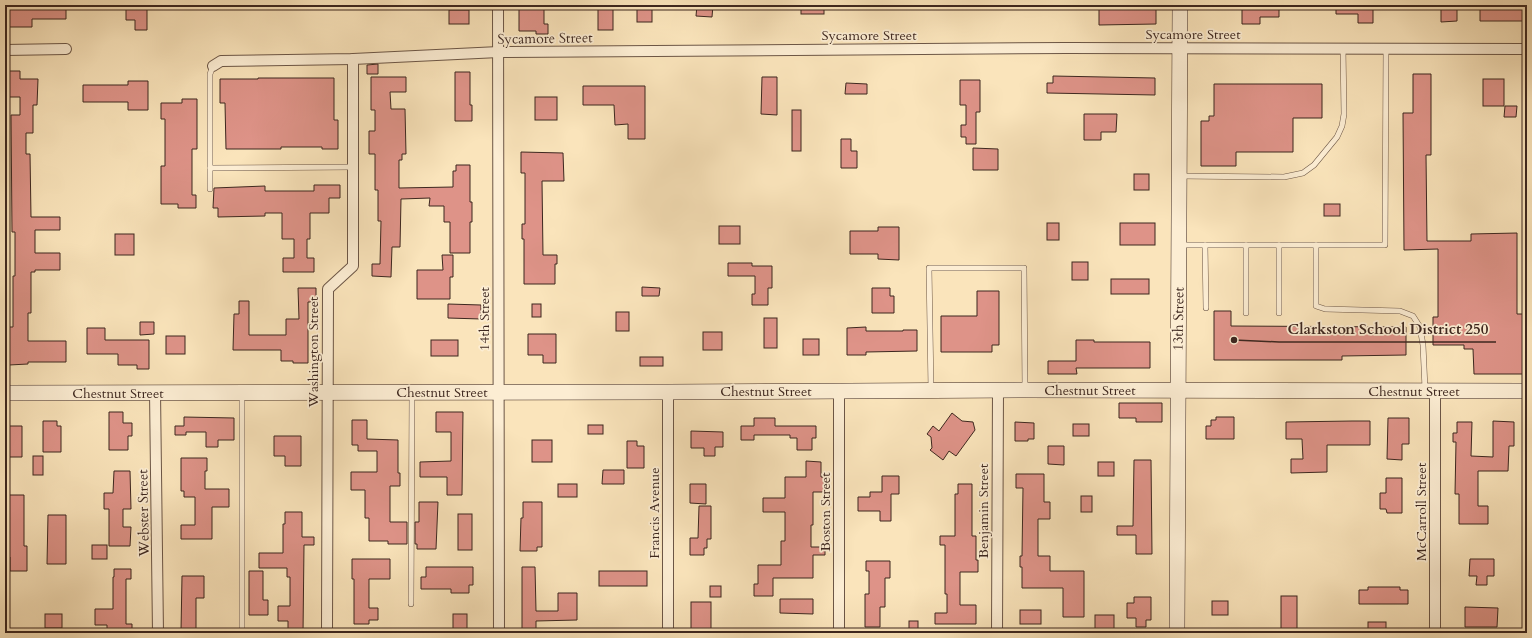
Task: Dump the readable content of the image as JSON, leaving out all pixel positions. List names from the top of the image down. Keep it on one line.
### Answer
{"streets":{"street":["Sycamore Street","14th Street","13th Street","Washington Street","Chestnut Street","Benjamin Street","Boston Street","McCarroll Street","Webster Street","Francis Avenue"]},"crossings":[["Sycamore Street","14th Street"],["Sycamore Street","13th Street"],["Sycamore Street","Washington Street"],["14th Street","Chestnut Street"],["13th Street","Chestnut Street"],["Washington Street","Chestnut Street"],["Chestnut Street","Benjamin Street"],["Chestnut Street","Boston Street"],["Chestnut Street","McCarroll Street"],["Chestnut Street","Webster Street"],["Chestnut Street","Francis Avenue"]],"places":["Clarkston School District 250"]}
